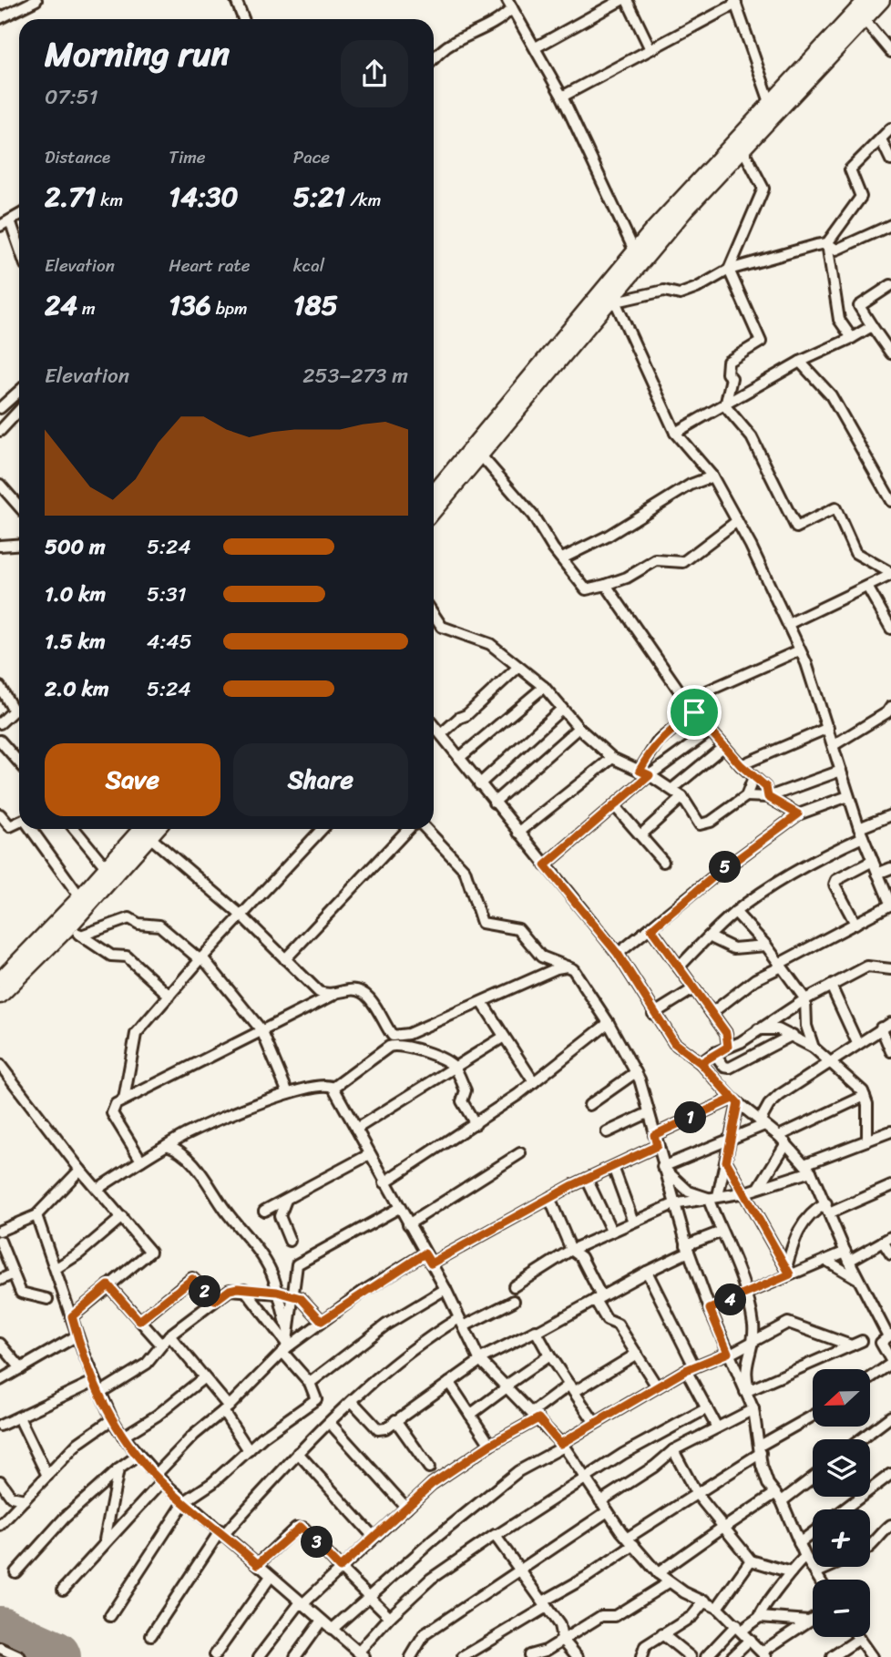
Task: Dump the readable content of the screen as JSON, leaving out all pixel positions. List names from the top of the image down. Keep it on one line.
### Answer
{"north":"left","page":{"heading":["Morning run","07:51"],"stats":[["Distance","2.71 km"],["Time","14:30"],["Pace","5:21 /km"],["Elevation","24 m"],["Heart rate","136 bpm"],["kcal","185"]],"chart":["Elevation","253–273 m"],"list":[{"name":"500 m","note":"5:24"},{"name":"1.0 km","note":"5:31"},{"name":"1.5 km","note":"4:45"},{"name":"2.0 km","note":"5:24"}],"buttons":["Save","Share"],"pins":["5","1","2","4","3"],"map_buttons":["+","−"]}}
